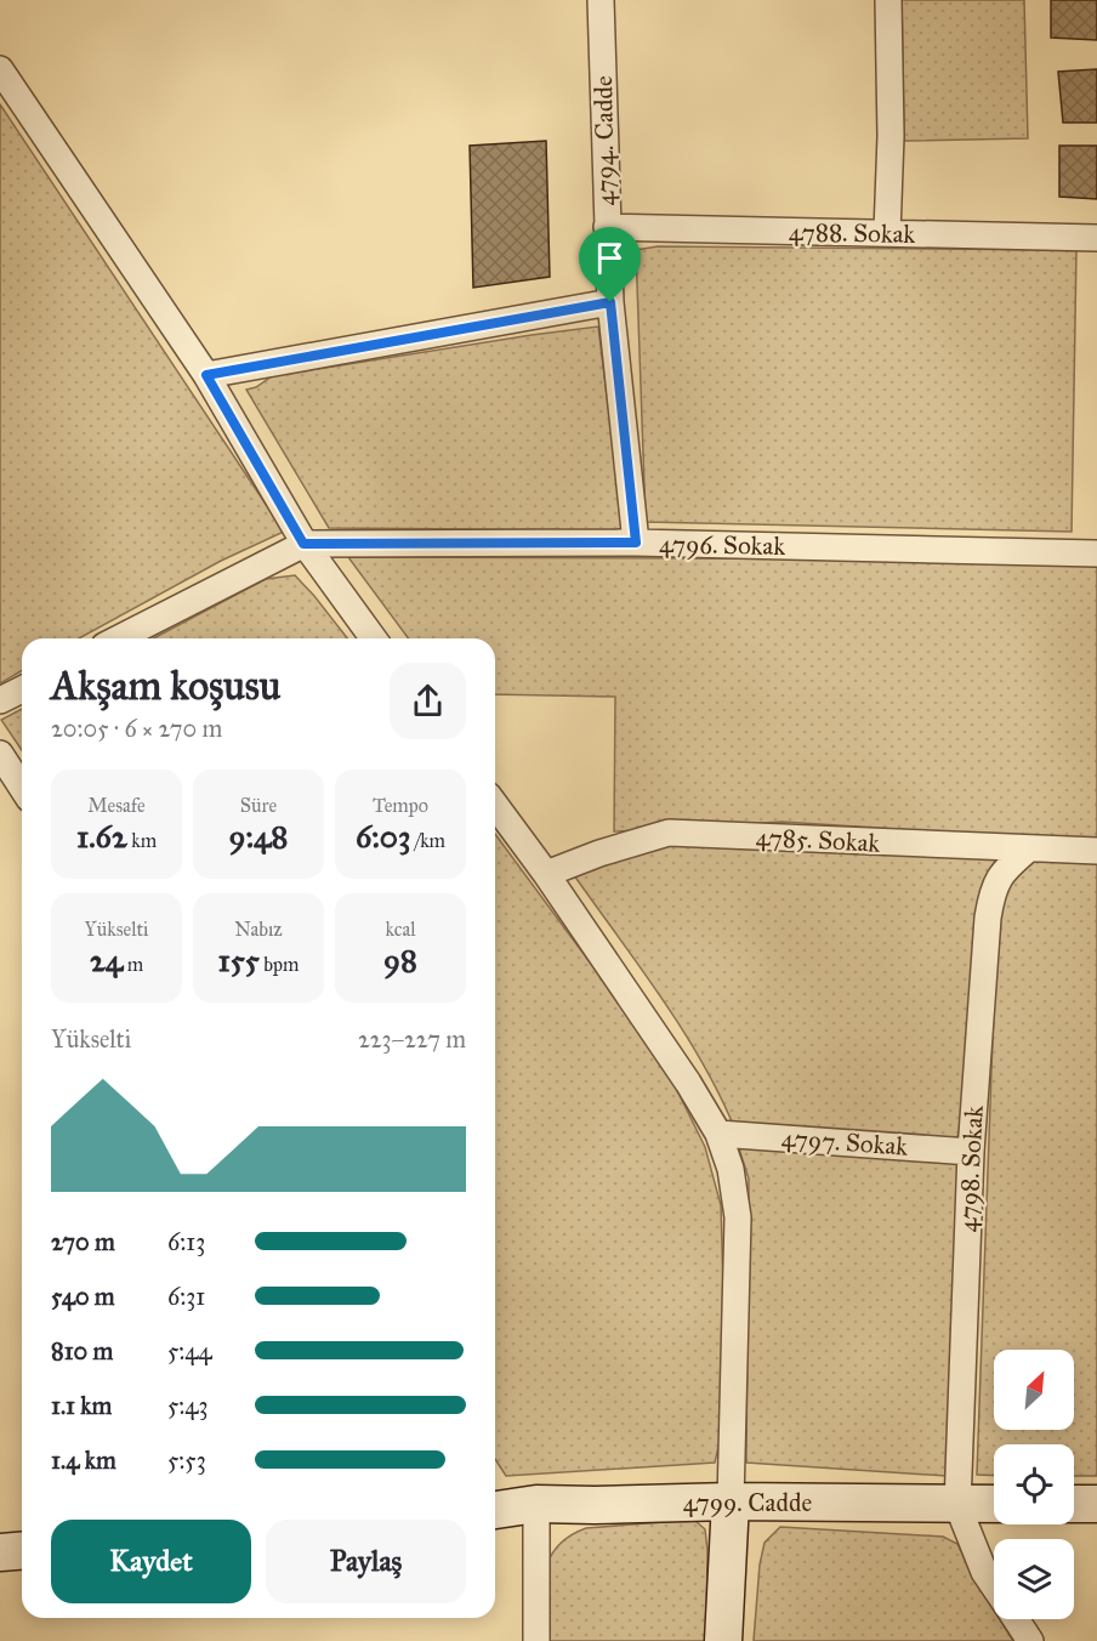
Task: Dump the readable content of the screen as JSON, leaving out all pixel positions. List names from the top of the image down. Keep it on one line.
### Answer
{"streets":{"street":["4794. Cadde","4788. Sokak","4796. Sokak","4785. Sokak","4797. Sokak","4798. Sokak","4799. Cadde"]},"crossings":[["4794. Cadde","4788. Sokak"],["4794. Cadde","4796. Sokak"],["4785. Sokak","4798. Sokak"],["4797. Sokak","4798. Sokak"],["4798. Sokak","4799. Cadde"]],"north":"top right","page":{"heading":["Akşam koşusu","20:05 · 6 × 270 m"],"stats":[["Mesafe","1.62 km"],["Süre","9:48"],["Tempo","6:03 /km"],["Yükselti","24 m"],["Nabız","155 bpm"],["kcal","98"]],"chart":["Yükselti","223–227 m"],"list":[{"name":"270 m","note":"6:13"},{"name":"540 m","note":"6:31"},{"name":"810 m","note":"5:44"},{"name":"1.1 km","note":"5:43"},{"name":"1.4 km","note":"5:53"}],"buttons":["Kaydet","Paylaş"]}}
